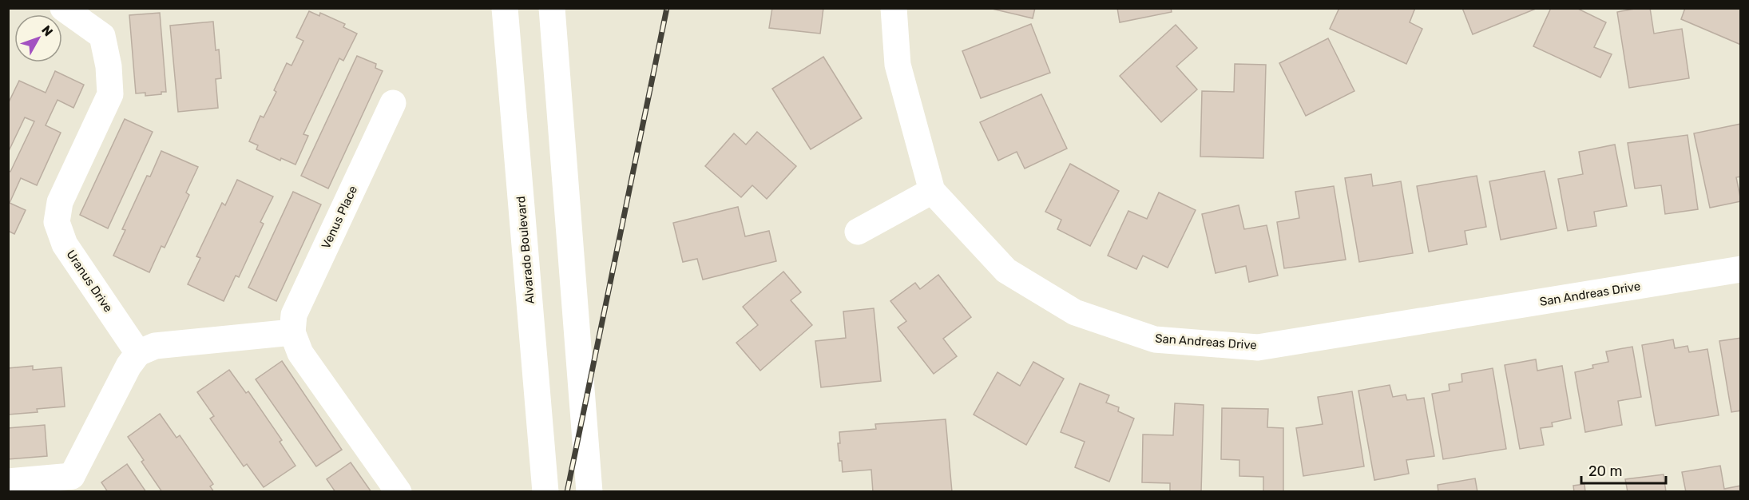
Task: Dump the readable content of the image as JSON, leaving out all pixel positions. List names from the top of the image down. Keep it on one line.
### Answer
{"streets":{"street":["Venus Place","Alvarado Boulevard","Uranus Drive","San Andreas Drive"]},"scale_bar":"20 m","north":"top right"}
